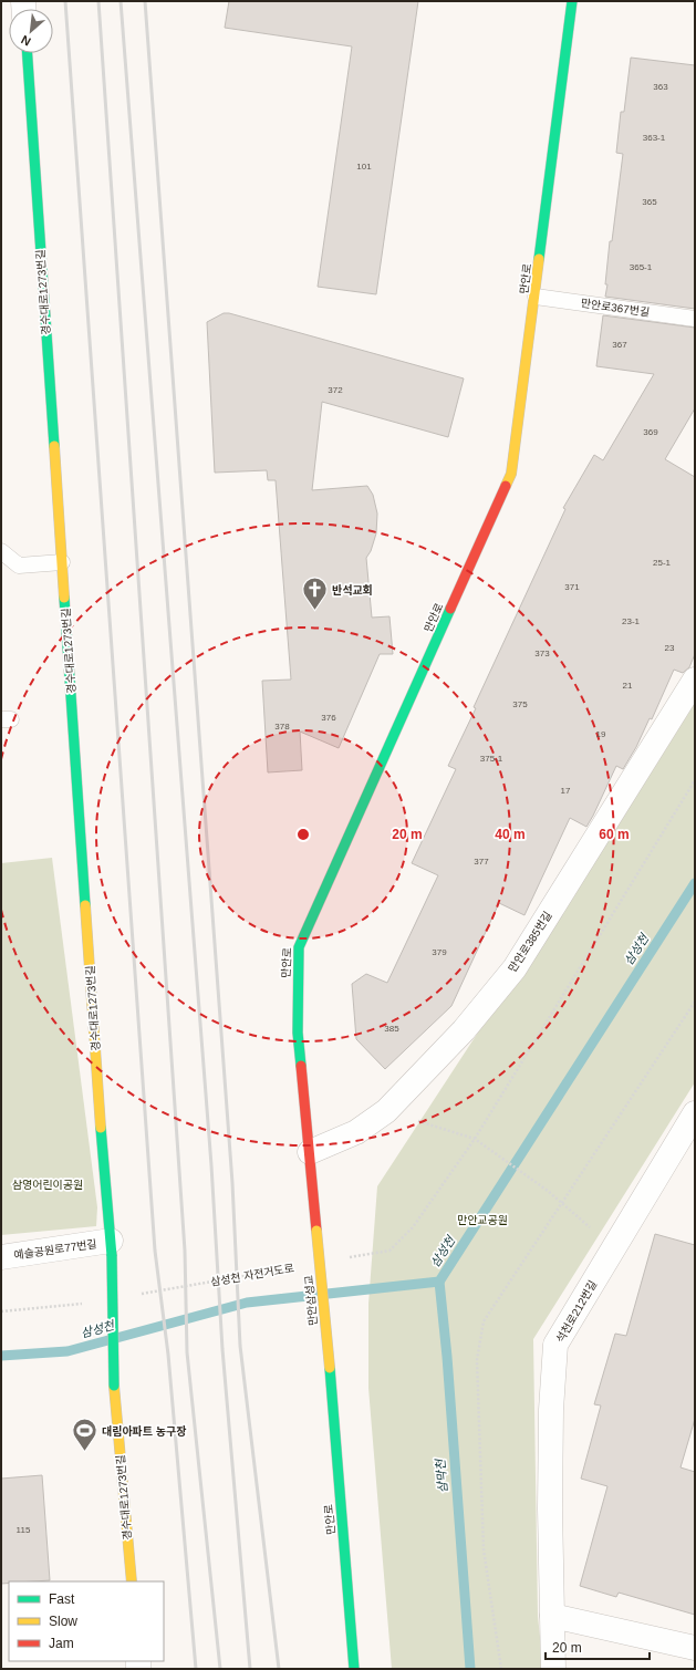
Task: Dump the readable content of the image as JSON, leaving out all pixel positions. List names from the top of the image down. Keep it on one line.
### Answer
{"streets":{"street":["만안로","경수대로1273번길","만안로385번길","예술공원로77번길","만안삼성교","석천로212번길"],"lane":["만안로367번길"],"path":["삼성천 자전거도로"]},"crossings":[["만안로","만안로367번길"],["만안로","만안로385번길"],["만안로","만안삼성교"],["경수대로1273번길","예술공원로77번길"]],"water":["삼성천","삼막천"],"parks":["삼영어린이공원","만안교공원"],"places":{"church":["반석교회"],"sports":["대림아파트 농구장"]},"house_numbers":["363","363-1","101","365","365-1","367","372","369","25-1","371","23-1","23","373","21","375","376","378","19","375-1","17","377","379","385","115"],"legend":["Fast","Slow","Jam"],"scale_bar":"20 m","north":"bottom left","rings":["20 m","40 m","60 m"]}
